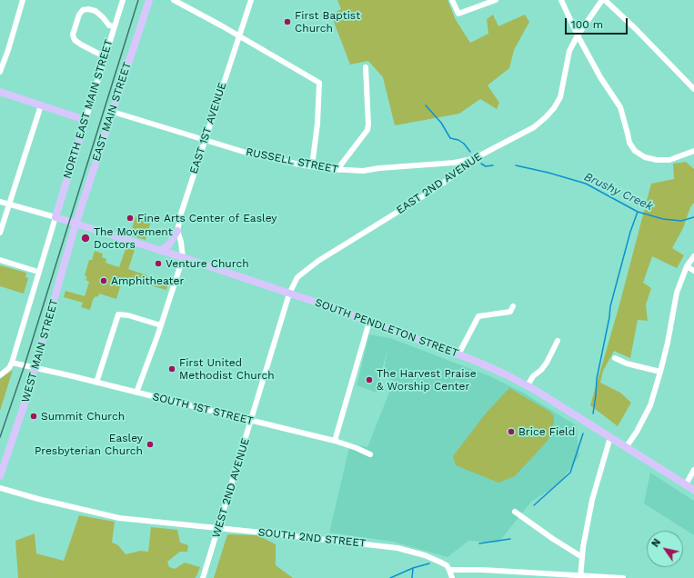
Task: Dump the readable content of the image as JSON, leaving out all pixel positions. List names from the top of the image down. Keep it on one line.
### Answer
{"streets":{"main road":["NORTH EAST MAIN STREET","EAST MAIN STREET","SOUTH PENDLETON STREET","WEST MAIN STREET"],"street":["EAST 1ST AVENUE","RUSSELL STREET","EAST 2ND AVENUE","SOUTH 1ST STREET","WEST 2ND AVENUE","SOUTH 2ND STREET"]},"crossings":[["NORTH EAST MAIN STREET","SOUTH PENDLETON STREET"],["EAST MAIN STREET","RUSSELL STREET"],["EAST MAIN STREET","SOUTH PENDLETON STREET"],["EAST MAIN STREET","WEST MAIN STREET"],["EAST 1ST AVENUE","RUSSELL STREET"],["EAST 1ST AVENUE","SOUTH PENDLETON STREET"],["RUSSELL STREET","EAST 2ND AVENUE"],["EAST 2ND AVENUE","SOUTH PENDLETON STREET"],["EAST 2ND AVENUE","WEST 2ND AVENUE"],["SOUTH PENDLETON STREET","WEST MAIN STREET"],["SOUTH PENDLETON STREET","WEST 2ND AVENUE"],["WEST MAIN STREET","SOUTH 1ST STREET"],["SOUTH 1ST STREET","WEST 2ND AVENUE"],["WEST 2ND AVENUE","SOUTH 2ND STREET"]],"water":["Brushy Creek"],"places":["First Baptist Church","Fine Arts Center of Easley","The Movement Doctors","Venture Church","Amphitheater","First United Methodist Church","The Harvest Praise & Worship Center","Summit Church","Brice Field","Easley Presbyterian Church"],"scale_bar":"100 m","north":"top left"}
